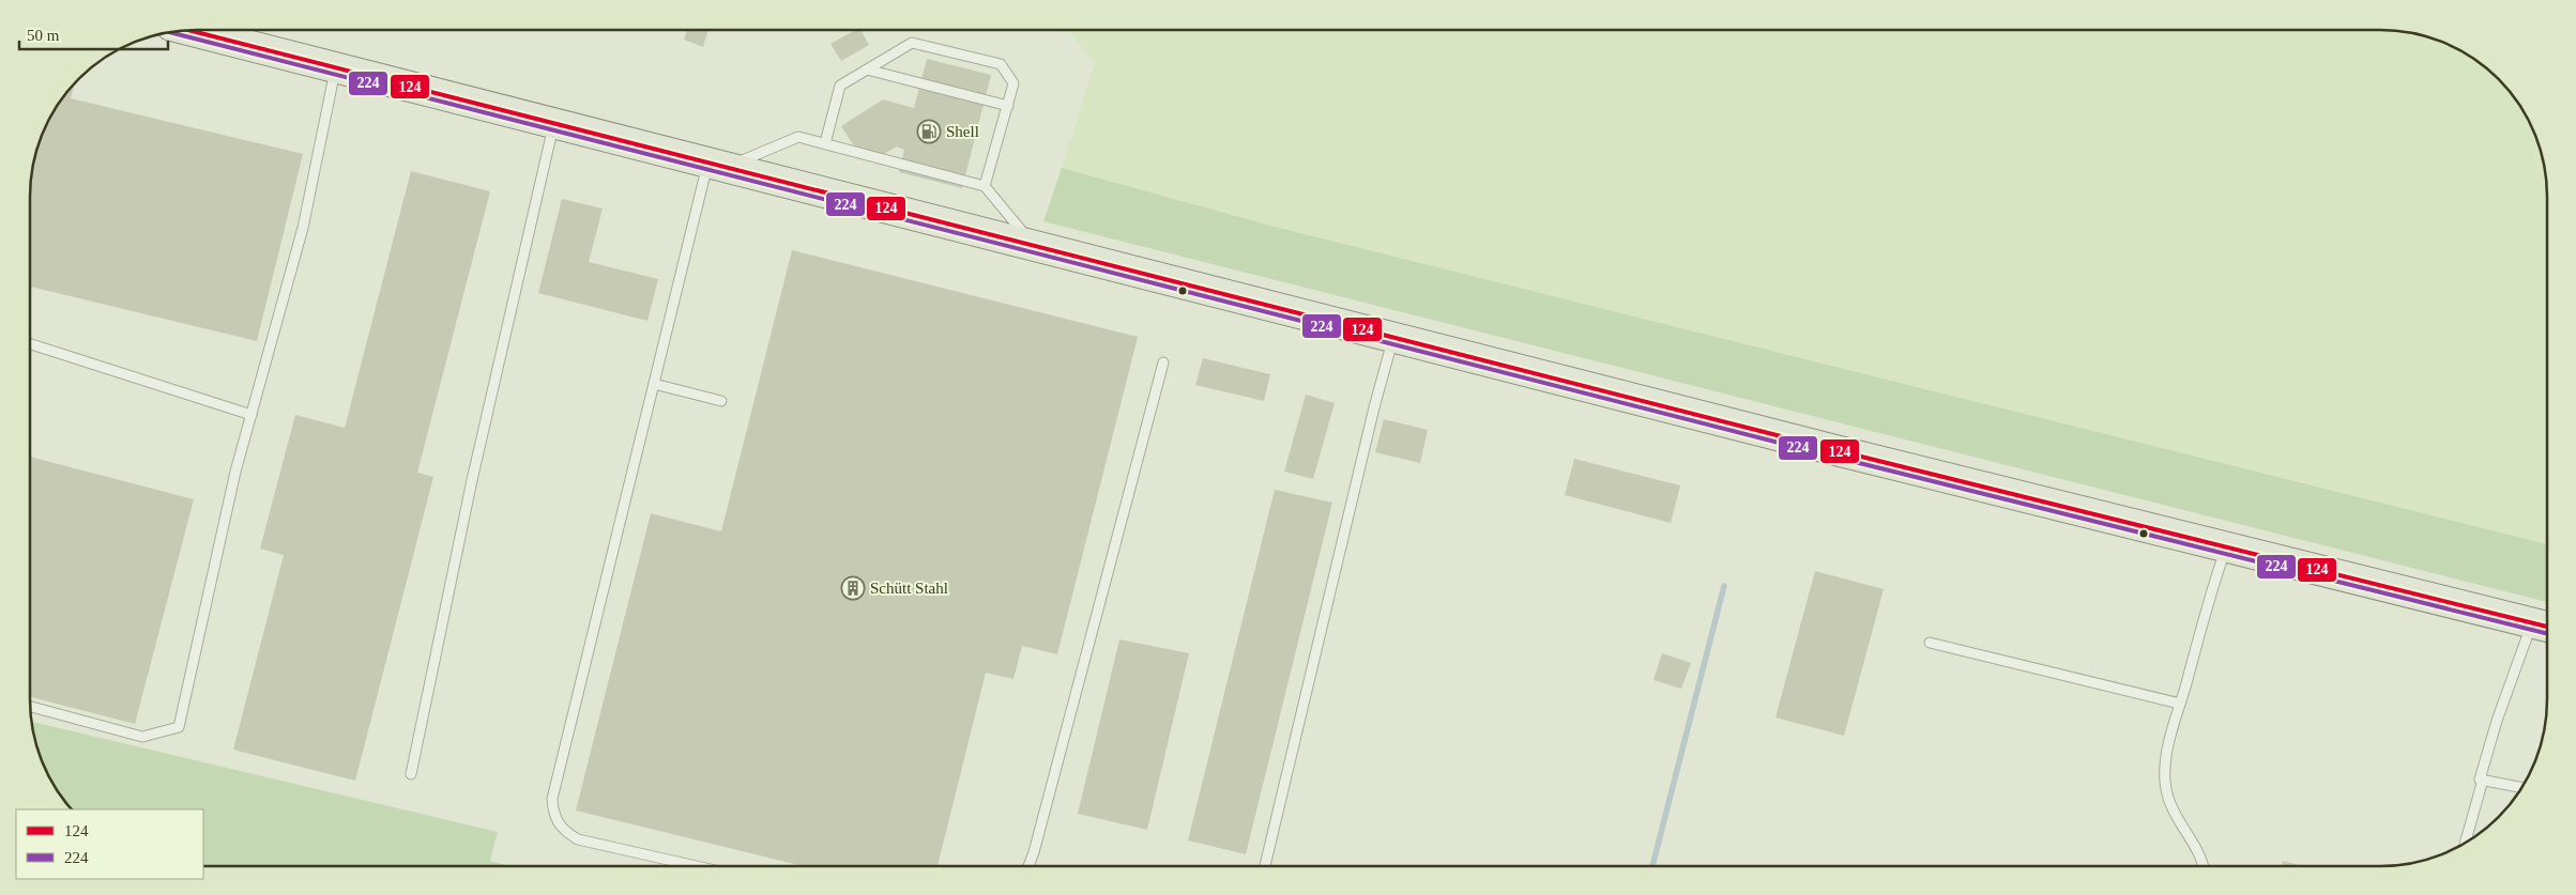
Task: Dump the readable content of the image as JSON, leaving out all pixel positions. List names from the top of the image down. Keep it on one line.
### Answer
{"places":{"fuel station":["Shell"],"building":["Schütt Stahl"]},"lines":["transit line 124","transit line 224"],"legend":["124","224"],"scale_bar":"50 m"}
